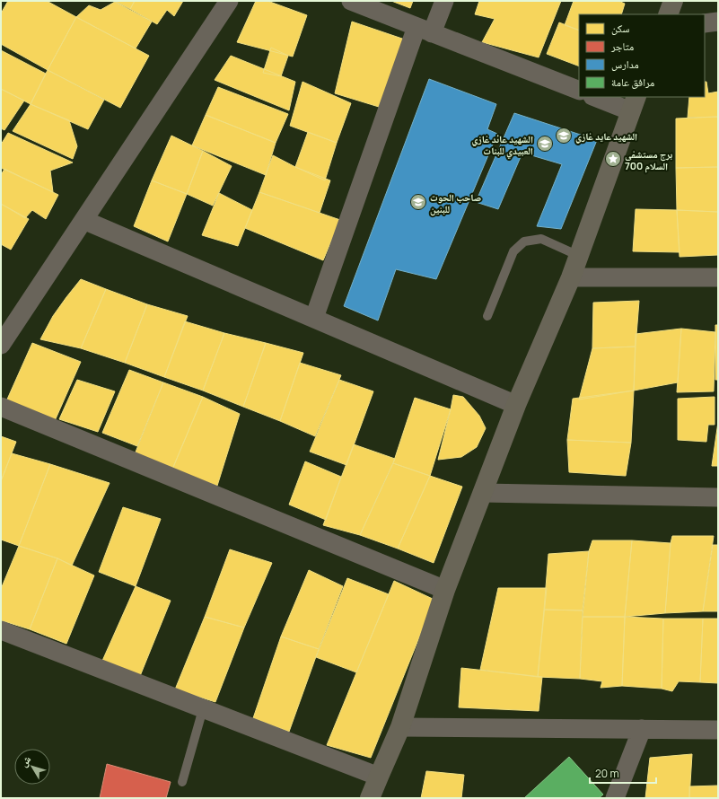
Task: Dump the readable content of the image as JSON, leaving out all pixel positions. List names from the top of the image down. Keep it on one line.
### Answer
{"places":{"school or university":["الشهيد عايد غازي","الشهيد عائد غازي العبيدي للبنات","صاحب الحوت للبنين"],"place":["برج مستشفى السلام 700"]},"legend":["سكن","متاجر","مدارس","مرافق عامة"],"scale_bar":"20 m","north":"top left"}
